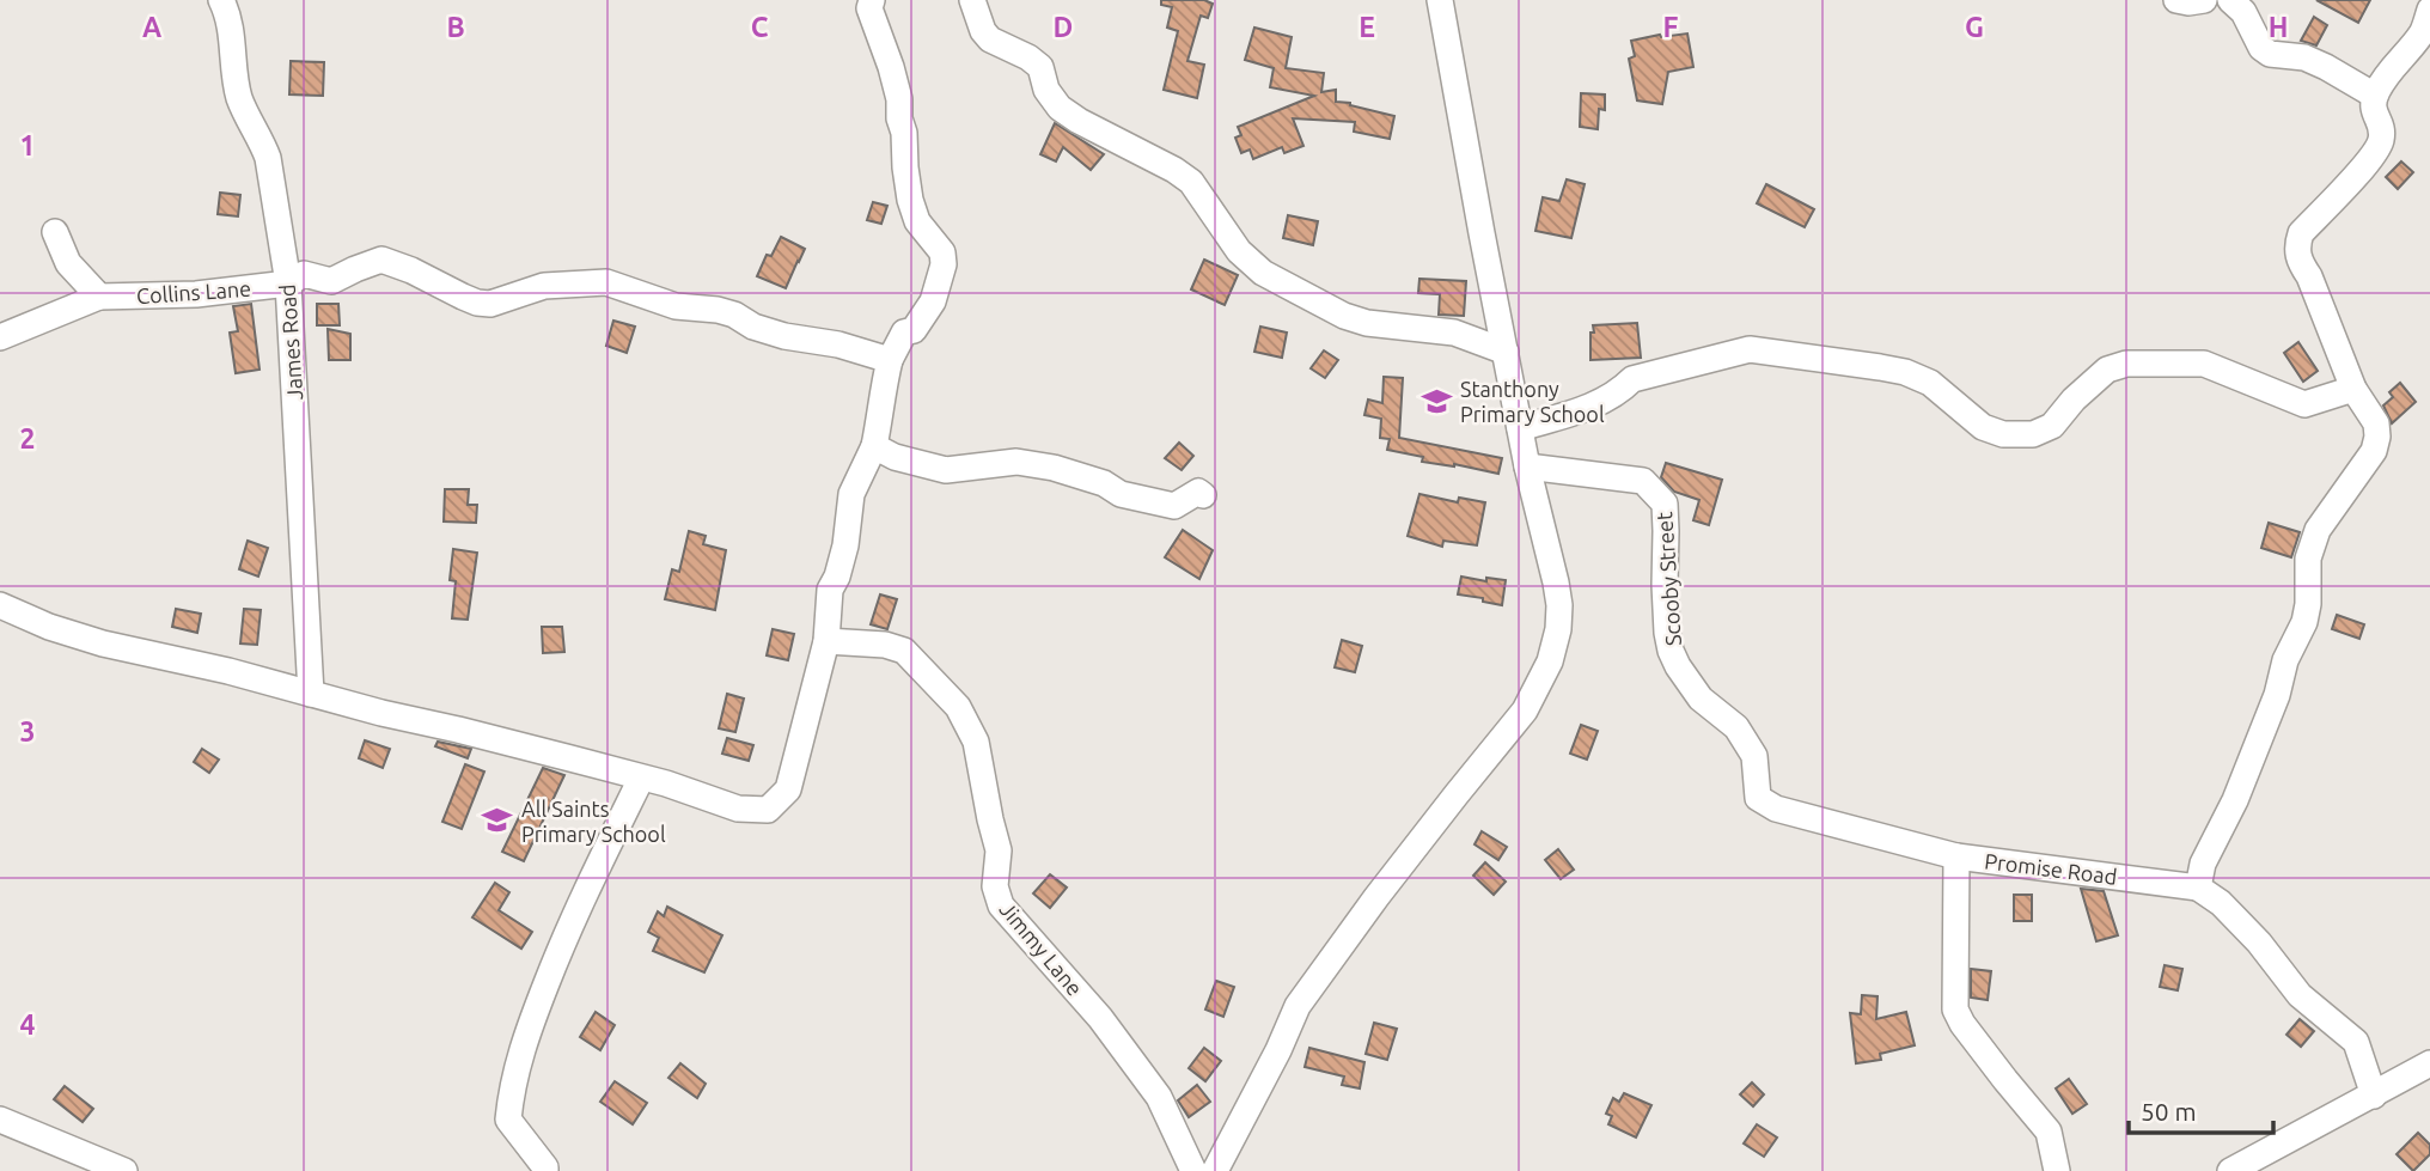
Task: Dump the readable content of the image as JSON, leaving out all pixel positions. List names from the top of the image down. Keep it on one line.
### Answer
{"streets":{"street":["Collins Lane","James Road","Scooby Street","Promise Road","Jimmy Lane"]},"crossings":[["Collins Lane","James Road"],["Scooby Street","Promise Road"]],"places":{"school or university":["Stanthony Primary School","All Saints Primary School"]},"scale_bar":"50 m","grid":{"columns":["A","B","C","D","E","F","G","H"],"rows":["1","2","3","4"]}}
